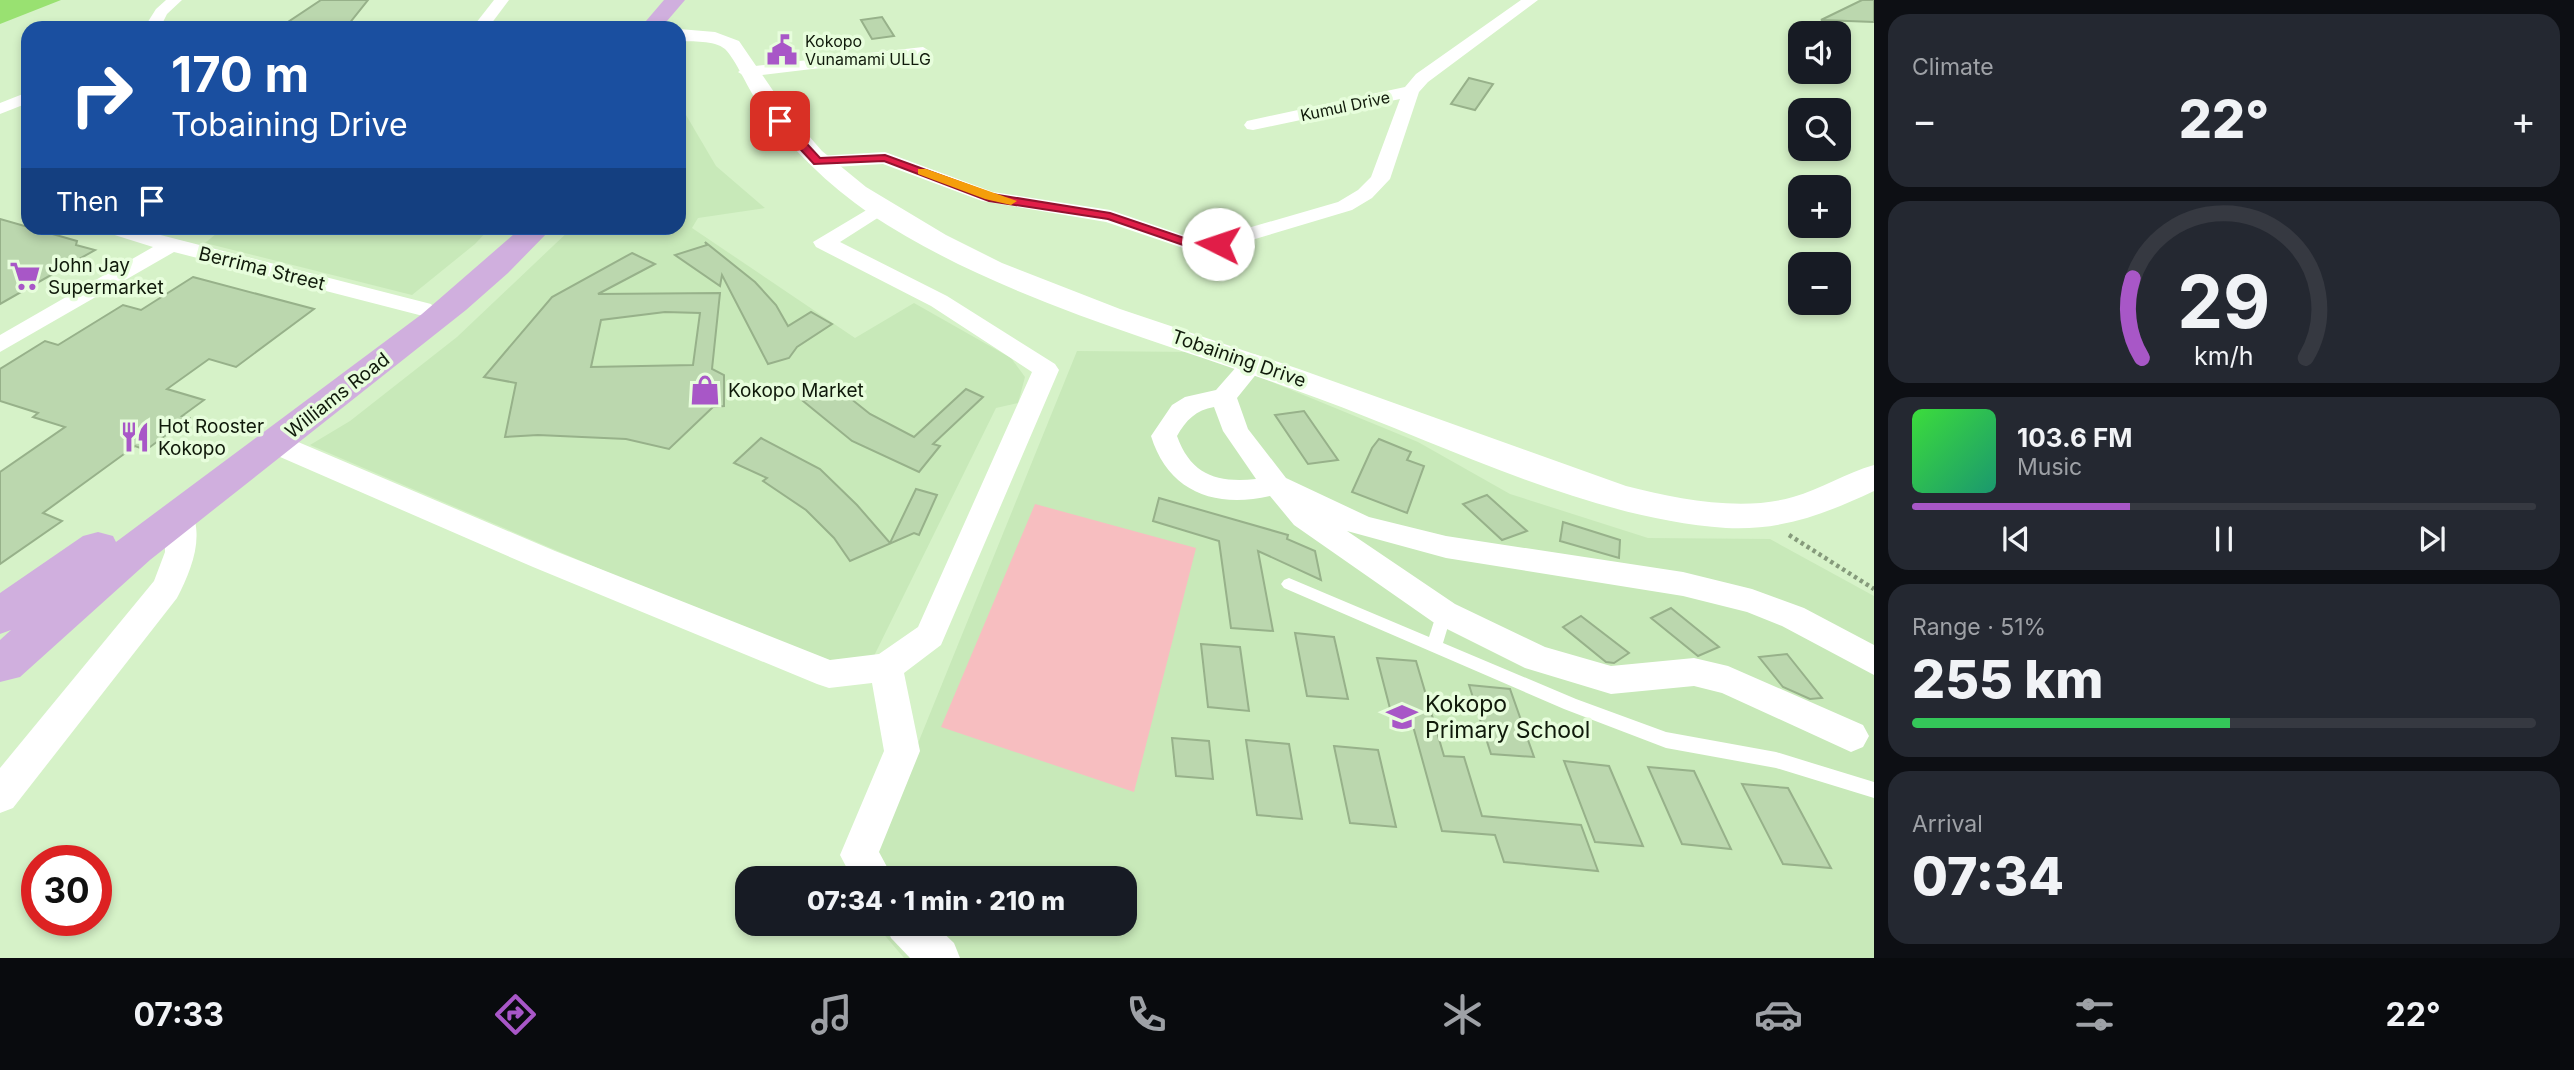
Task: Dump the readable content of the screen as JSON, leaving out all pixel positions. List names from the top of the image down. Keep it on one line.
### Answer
{"streets":{"main road":["Williams Road"],"street":["Kumul Drive","Berrima Street","Tobaining Drive"]},"crossings":[["Berrima Street","Williams Road"]],"places":{"public building":["Kokopo Vunamami ULLG"],"supermarket":["John Jay Supermarket"],"shop":["Kokopo Market"],"restaurant":["Hot Rooster Kokopo"],"school or university":["Kokopo Primary School"]},"page":{"tile":["Climate",["Range · 51%","255 km"],["Arrival","07:34"]],"map_buttons":["+","−"],"turn":["170 m","Tobaining Drive"],"heat":["−","22°","+"],"then":"Then","song":["103.6 FM","Music"],"limit":"30","trip":"07:34 · 1 min · 210 m","tabs":["07:33","22°"],"gauge":["29","km/h"]}}
